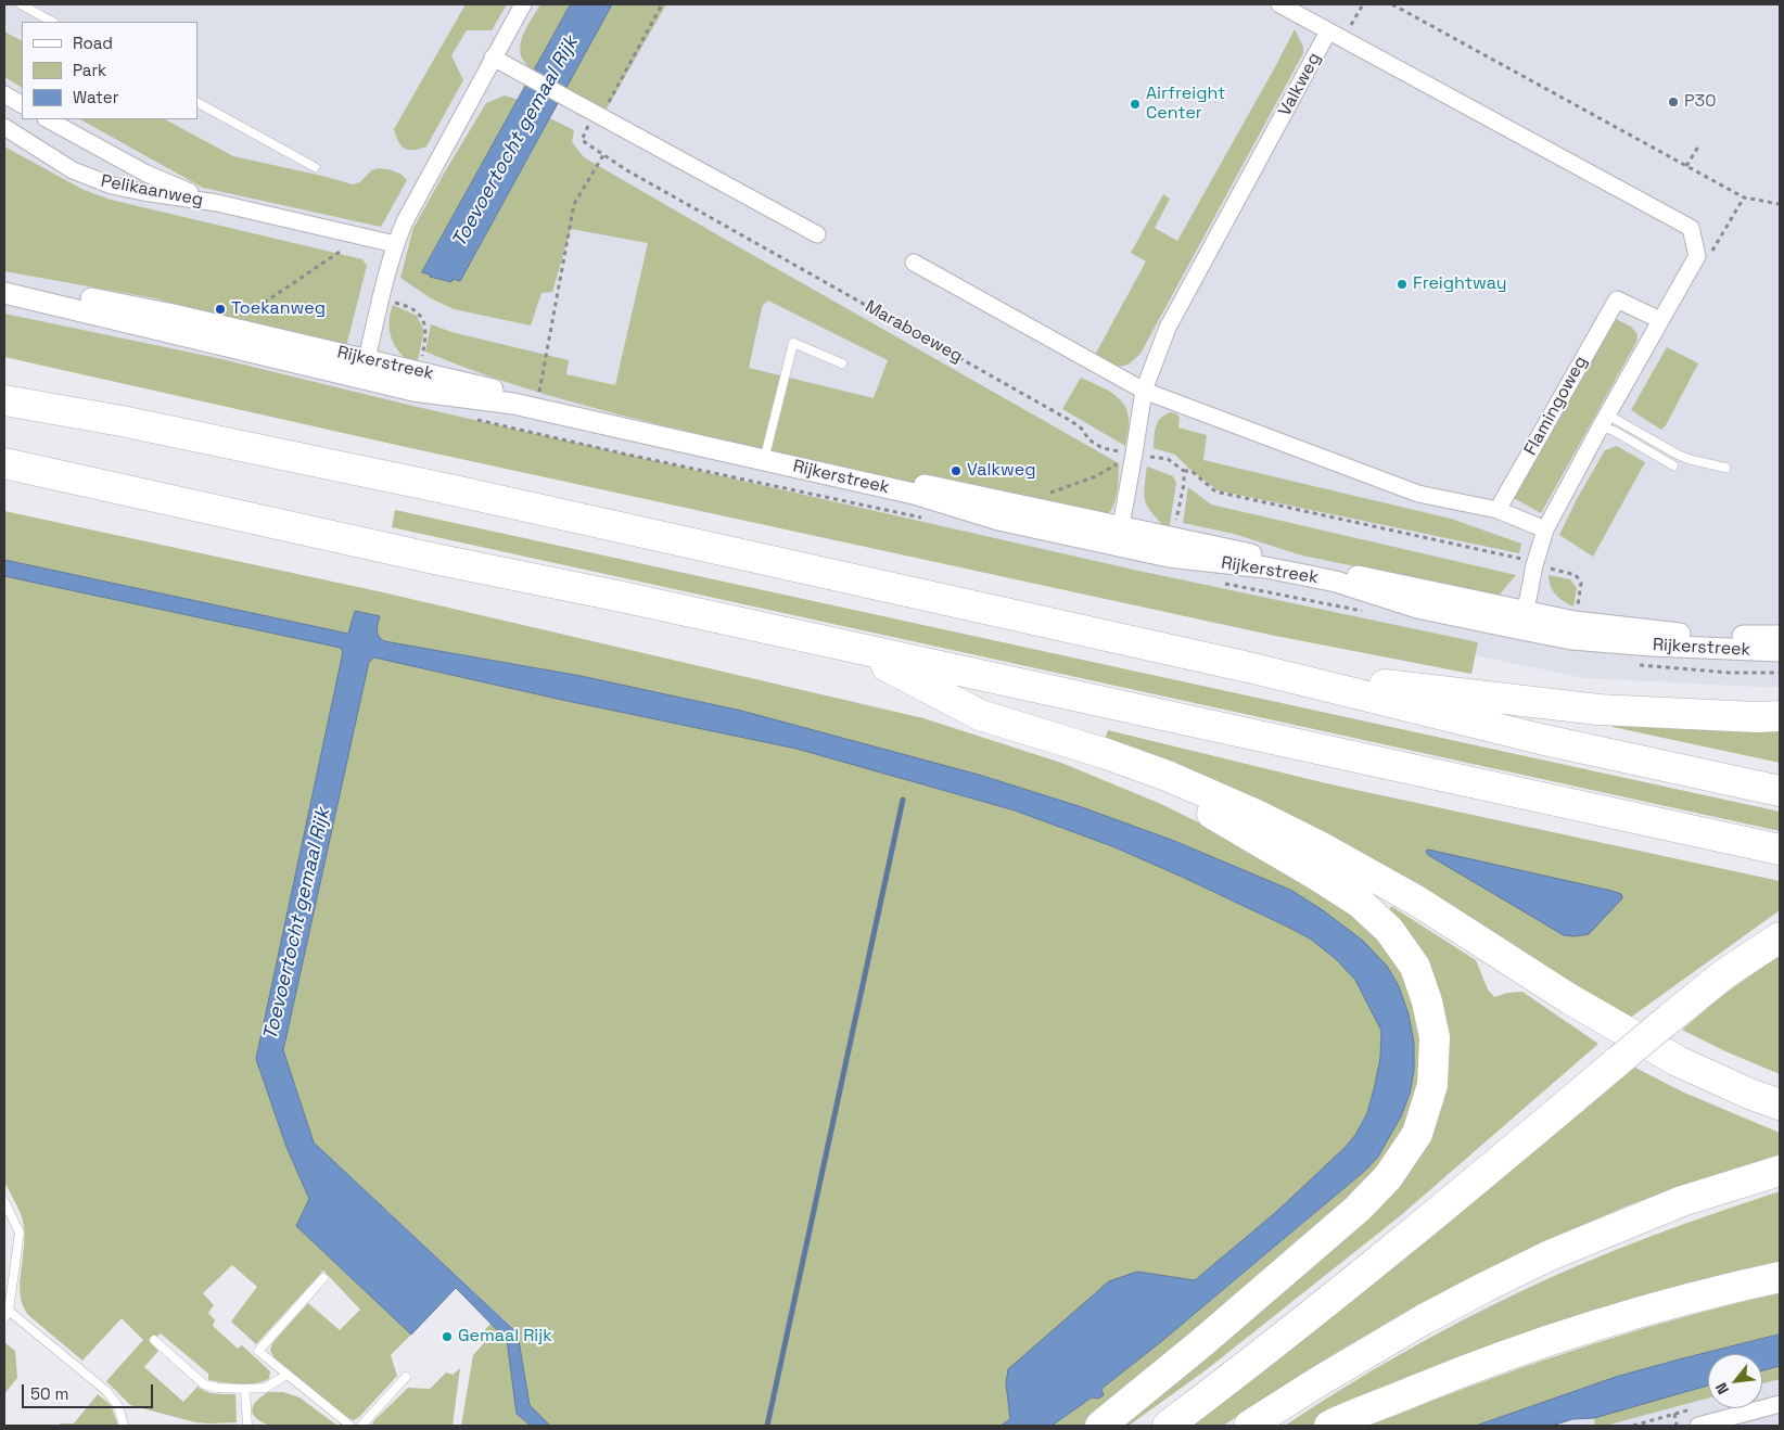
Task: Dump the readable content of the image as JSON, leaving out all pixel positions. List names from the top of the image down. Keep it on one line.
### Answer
{"streets":{"street":["Valkweg","Pelikaanweg","Rijkerstreek","Flamingoweg"],"path":["Maraboeweg"]},"crossings":[["Valkweg","Maraboeweg"],["Valkweg","Rijkerstreek"]],"water":["Toevoertocht gemaal Rijk"],"places":["P30","Airfreight Center","Freightway","Toekanweg","Valkweg","Gemaal Rijk"],"legend":["Road","Park","Water"],"scale_bar":"50 m","north":"bottom left"}
